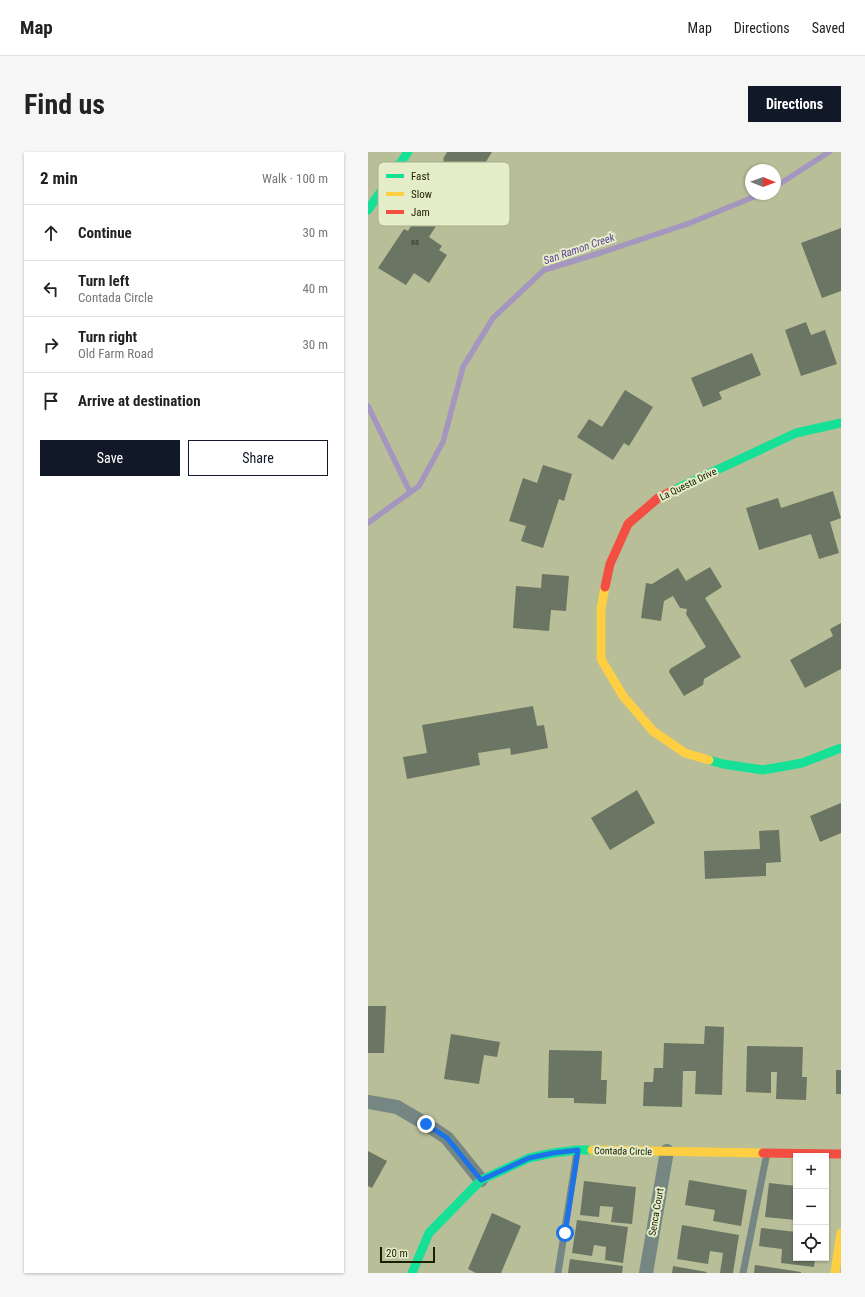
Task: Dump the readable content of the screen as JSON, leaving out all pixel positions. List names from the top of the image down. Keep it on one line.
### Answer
{"streets":{"street":["La Questa Drive","Contada Circle","Senca Court"]},"crossings":[["Contada Circle","Senca Court"]],"water":["San Ramon Creek"],"house_numbers":["88"],"legend":["Fast","Slow","Jam"],"scale_bar":"20 m","north":"right","page":{"header":"Map","nav":["Map","Directions","Saved"],"buttons":["Directions",["Save","Share"]],"title":"Find us","heading":["2 min","Walk · 100 m"],"list":[["Continue","30 m"],["Turn left","Contada Circle","40 m"],["Turn right","Old Farm Road","30 m"],"Arrive at destination"],"map_buttons":["+","−"],"scale":"20 m"}}
